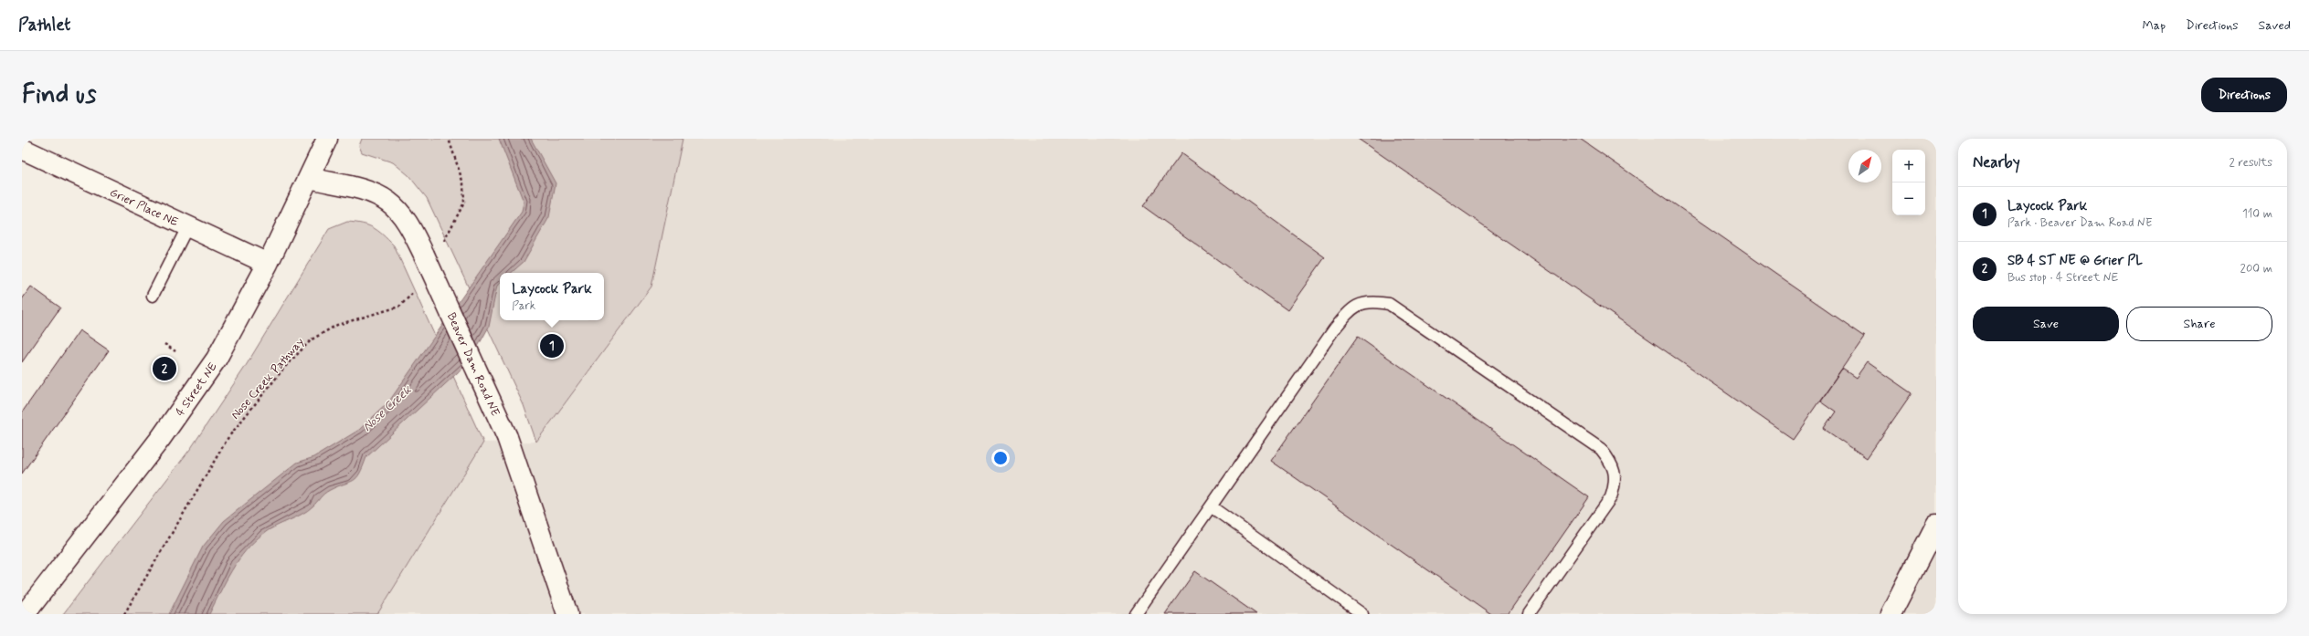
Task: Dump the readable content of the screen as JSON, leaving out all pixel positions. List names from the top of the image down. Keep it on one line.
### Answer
{"streets":{"street":["Grier Place NE","Beaver Dam Road NE","4 Street NE"],"path":["Nose Creek Pathway"]},"crossings":[["Grier Place NE","4 Street NE"],["Beaver Dam Road NE","4 Street NE"]],"water":["Nose Creek"],"north":"top right","page":{"header":"Pathlet","nav":["Map","Directions","Saved"],"buttons":["Directions",["Save","Share"]],"title":"Find us","heading":["Nearby","2 results"],"map_buttons":["+","−"],"list":[{"mark":"1","name":"Laycock Park","note":"Park · Beaver Dam Road NE","value":"110 m"},{"mark":"2","name":"SB 4 ST NE @ Grier PL","note":"Bus stop · 4 Street NE","value":"200 m"}],"popup":["Laycock Park","Park"],"pins":["1","2"]}}
